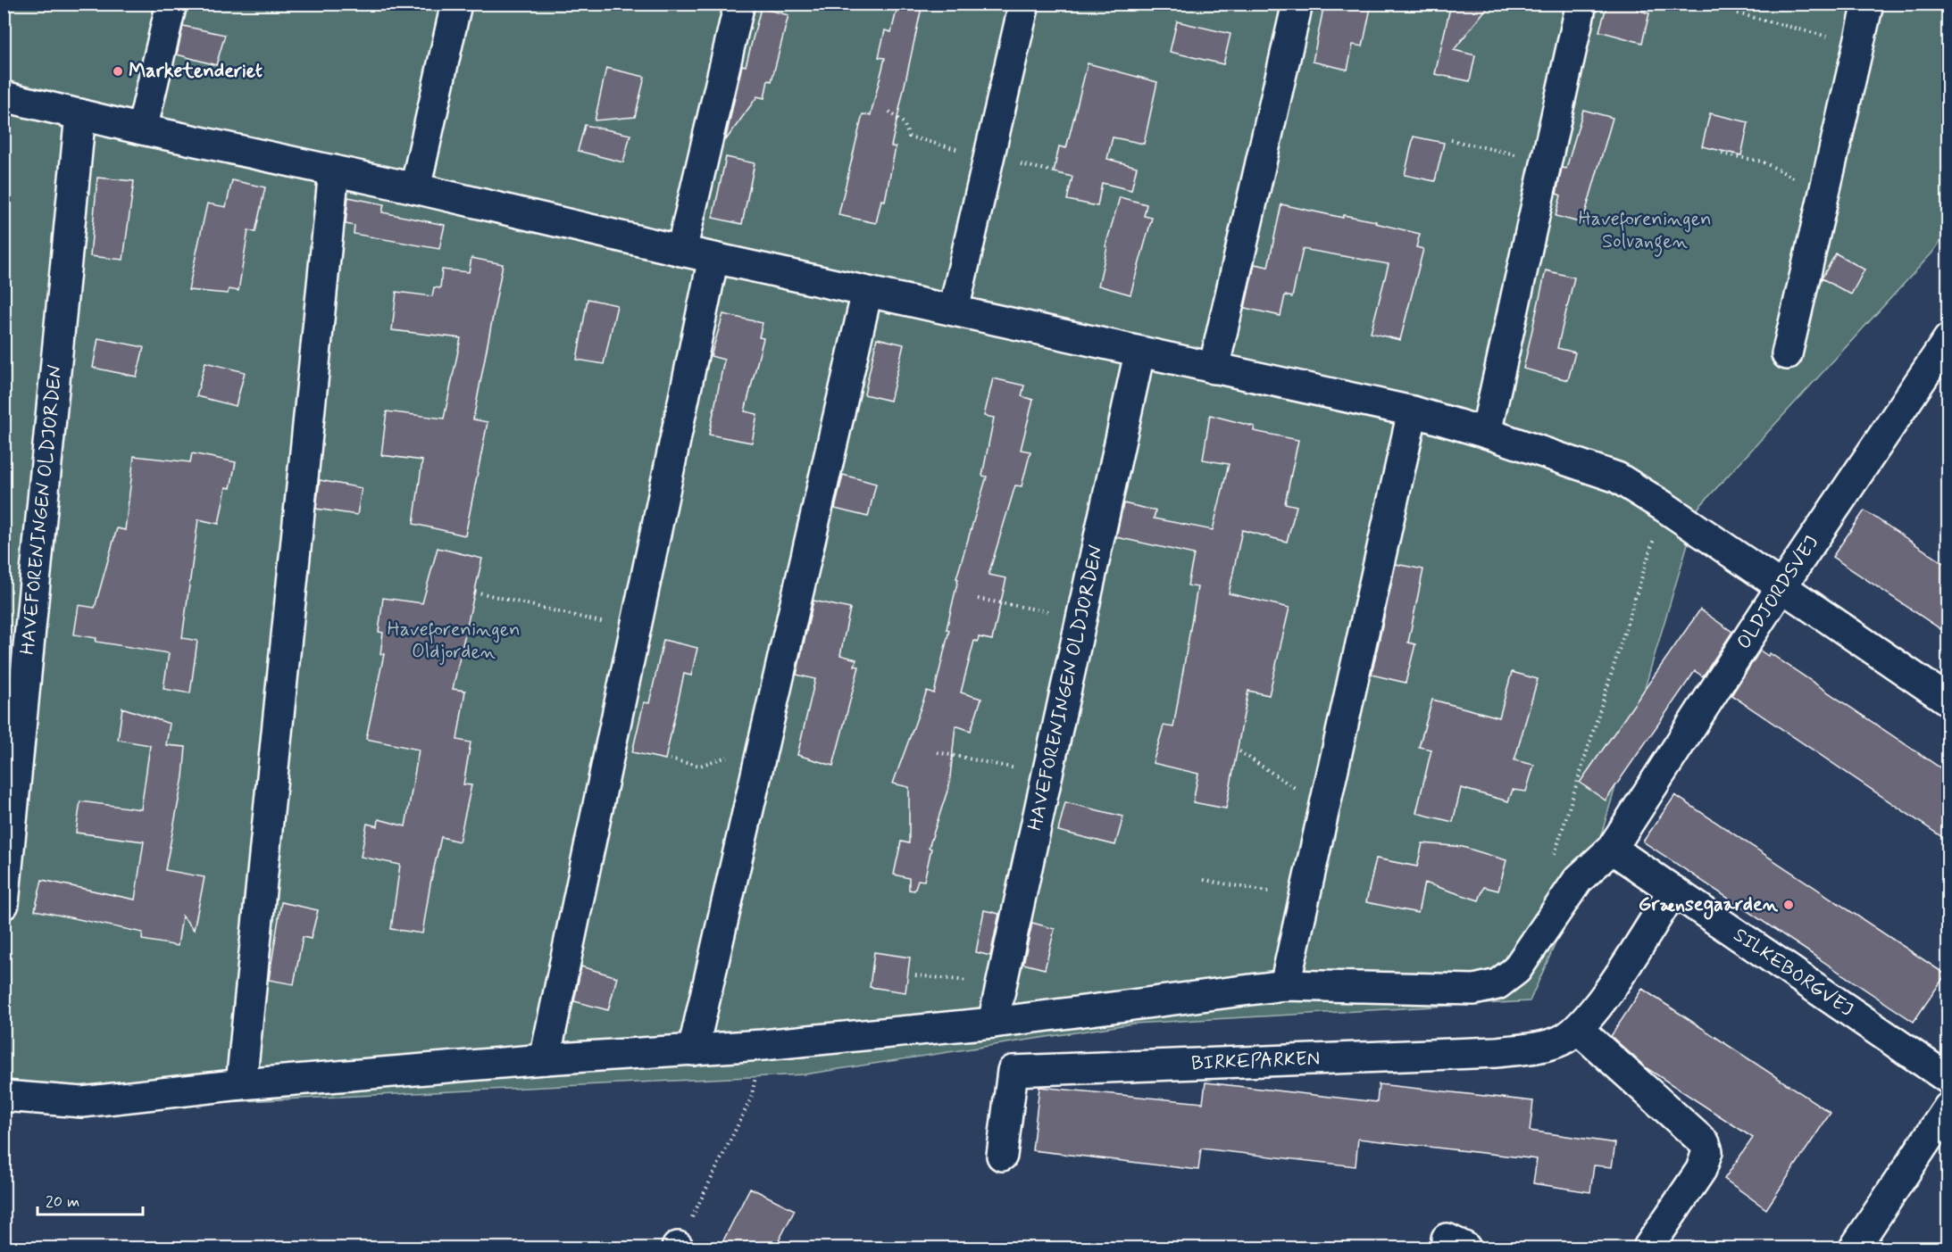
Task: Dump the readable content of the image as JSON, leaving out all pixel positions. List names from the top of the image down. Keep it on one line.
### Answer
{"streets":{"street":["HAVEFORENINGEN OLDJORDEN","OLDJORDSVEJ","SILKEBORGVEJ","BIRKEPARKEN"]},"crossings":[["HAVEFORENINGEN OLDJORDEN","OLDJORDSVEJ"],["OLDJORDSVEJ","SILKEBORGVEJ"],["SILKEBORGVEJ","BIRKEPARKEN"]],"parks":["Haveforeningen Solvangen","Haveforeningen Oldjorden"],"places":["Marketenderiet","Grænsegaarden"],"scale_bar":"20 m"}
